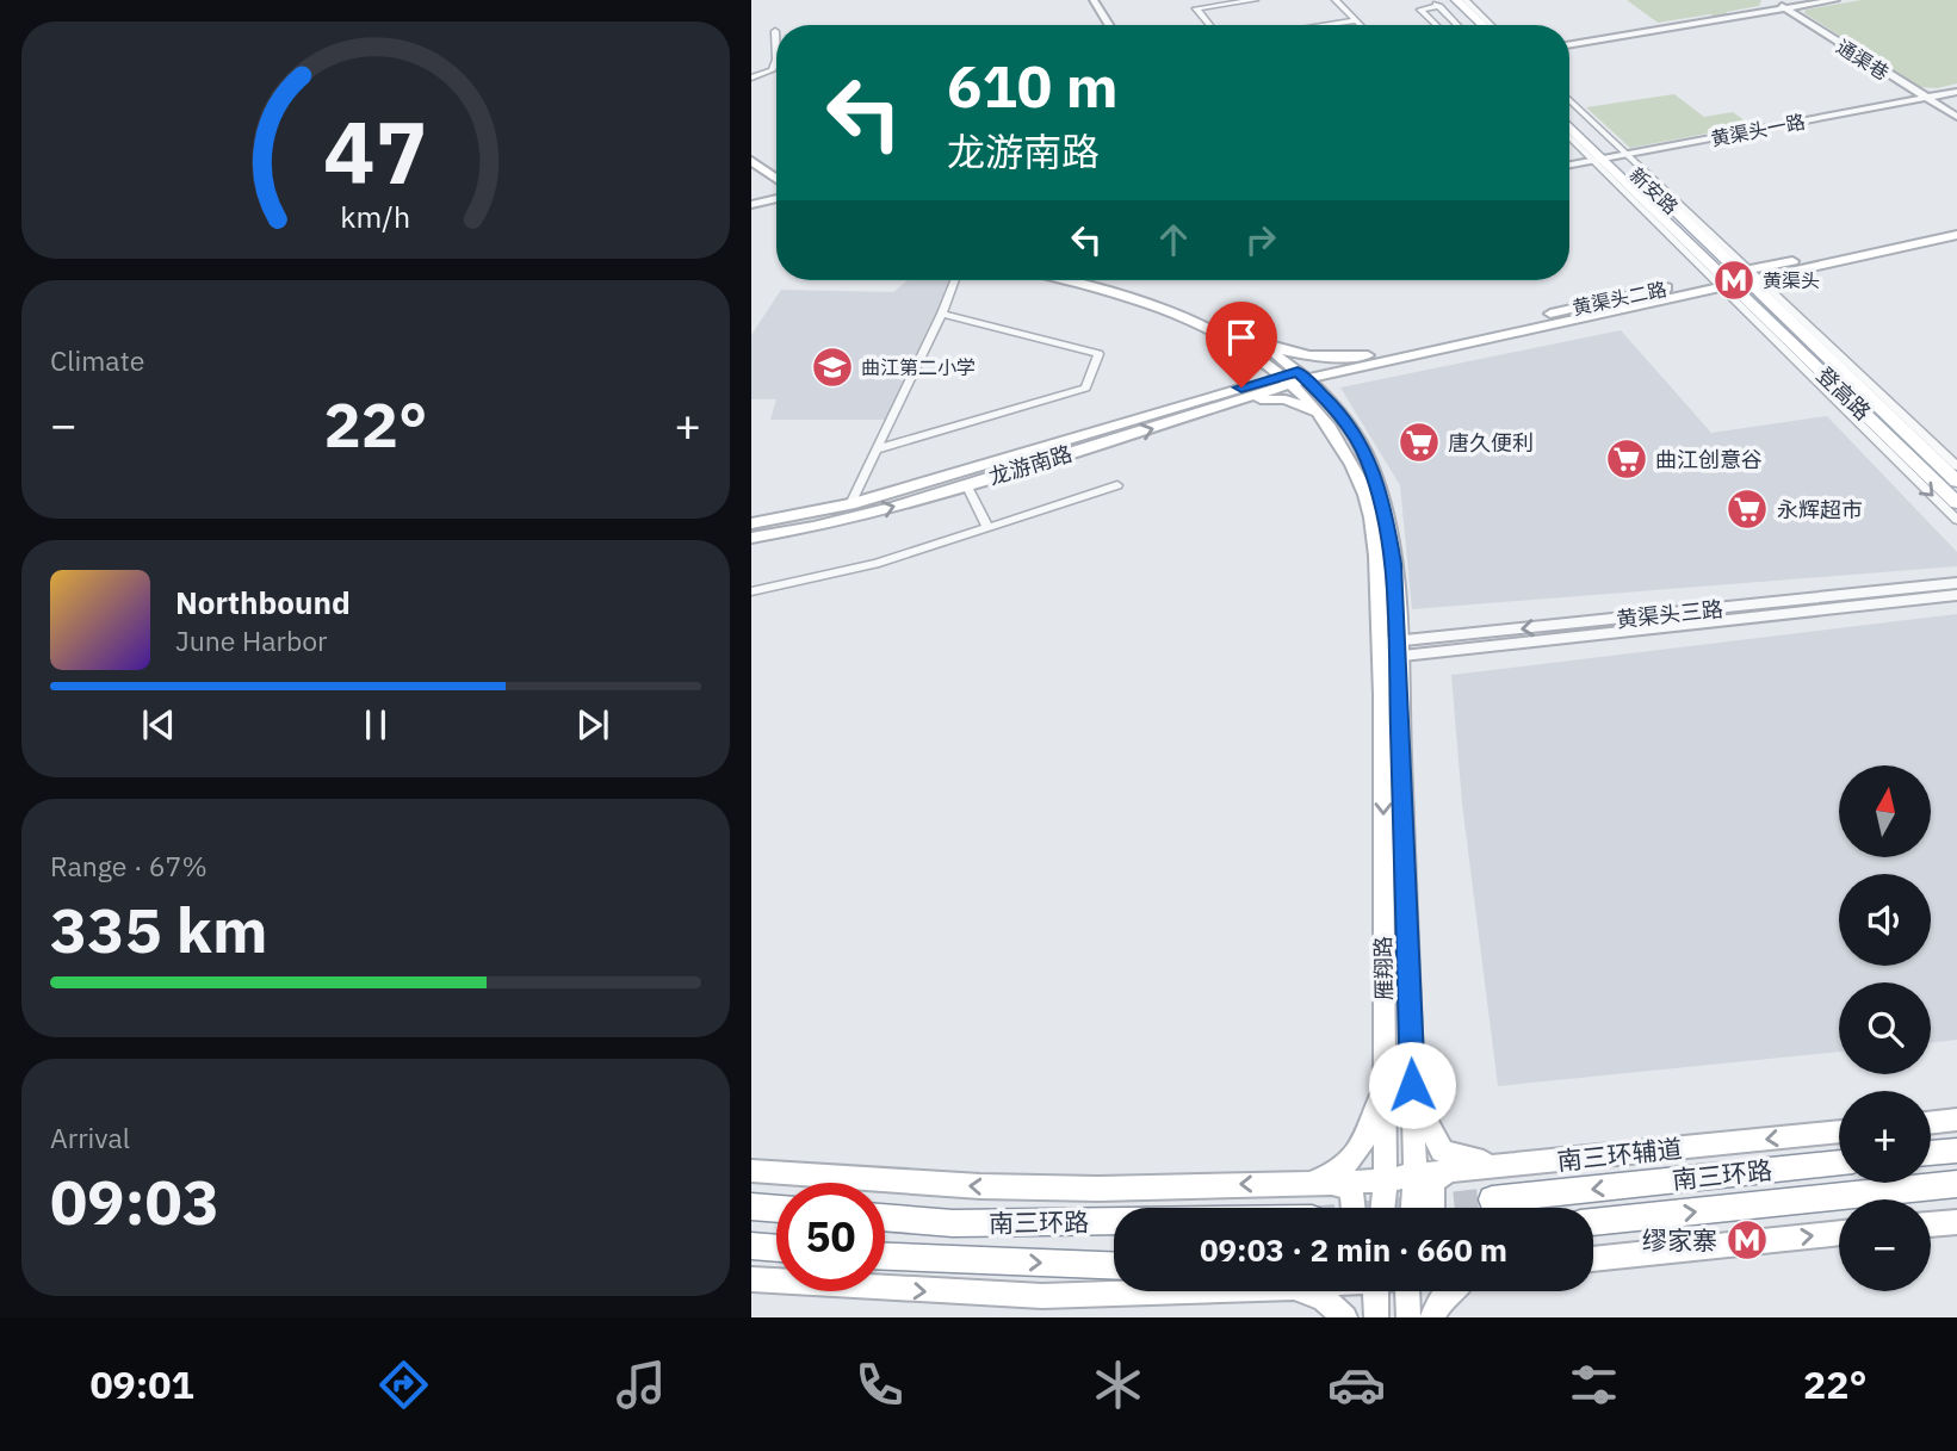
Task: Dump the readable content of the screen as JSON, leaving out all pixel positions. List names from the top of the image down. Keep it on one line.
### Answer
{"streets":{"main road":["新安路","黄渠头二路","登高路","龙游南路","雁翔路","南三环辅道","南三环路"],"street":["通渠巷","黄渠头一路","黄渠头三路"]},"crossings":[["通渠巷","黄渠头一路"],["黄渠头一路","新安路"],["新安路","黄渠头二路"],["新安路","登高路"],["黄渠头二路","登高路"],["黄渠头二路","龙游南路"],["黄渠头二路","雁翔路"],["龙游南路","雁翔路"],["黄渠头三路","雁翔路"],["雁翔路","南三环辅道"]],"places":{"metro station":["黄渠头","缪家寨"],"school or university":["曲江第二小学"],"supermarket":["唐久便利","曲江创意谷","永辉超市"]},"north":"top","page":{"turn":["610 m","龙游南路"],"tile":["Climate",["Range · 67%","335 km"],["Arrival","09:03"]],"heat":["−","22°","+"],"song":["Northbound","June Harbor"],"map_buttons":["+","−"],"limit":"50","trip":"09:03 · 2 min · 660 m","tabs":["09:01","22°"],"gauge":["47","km/h"]}}
